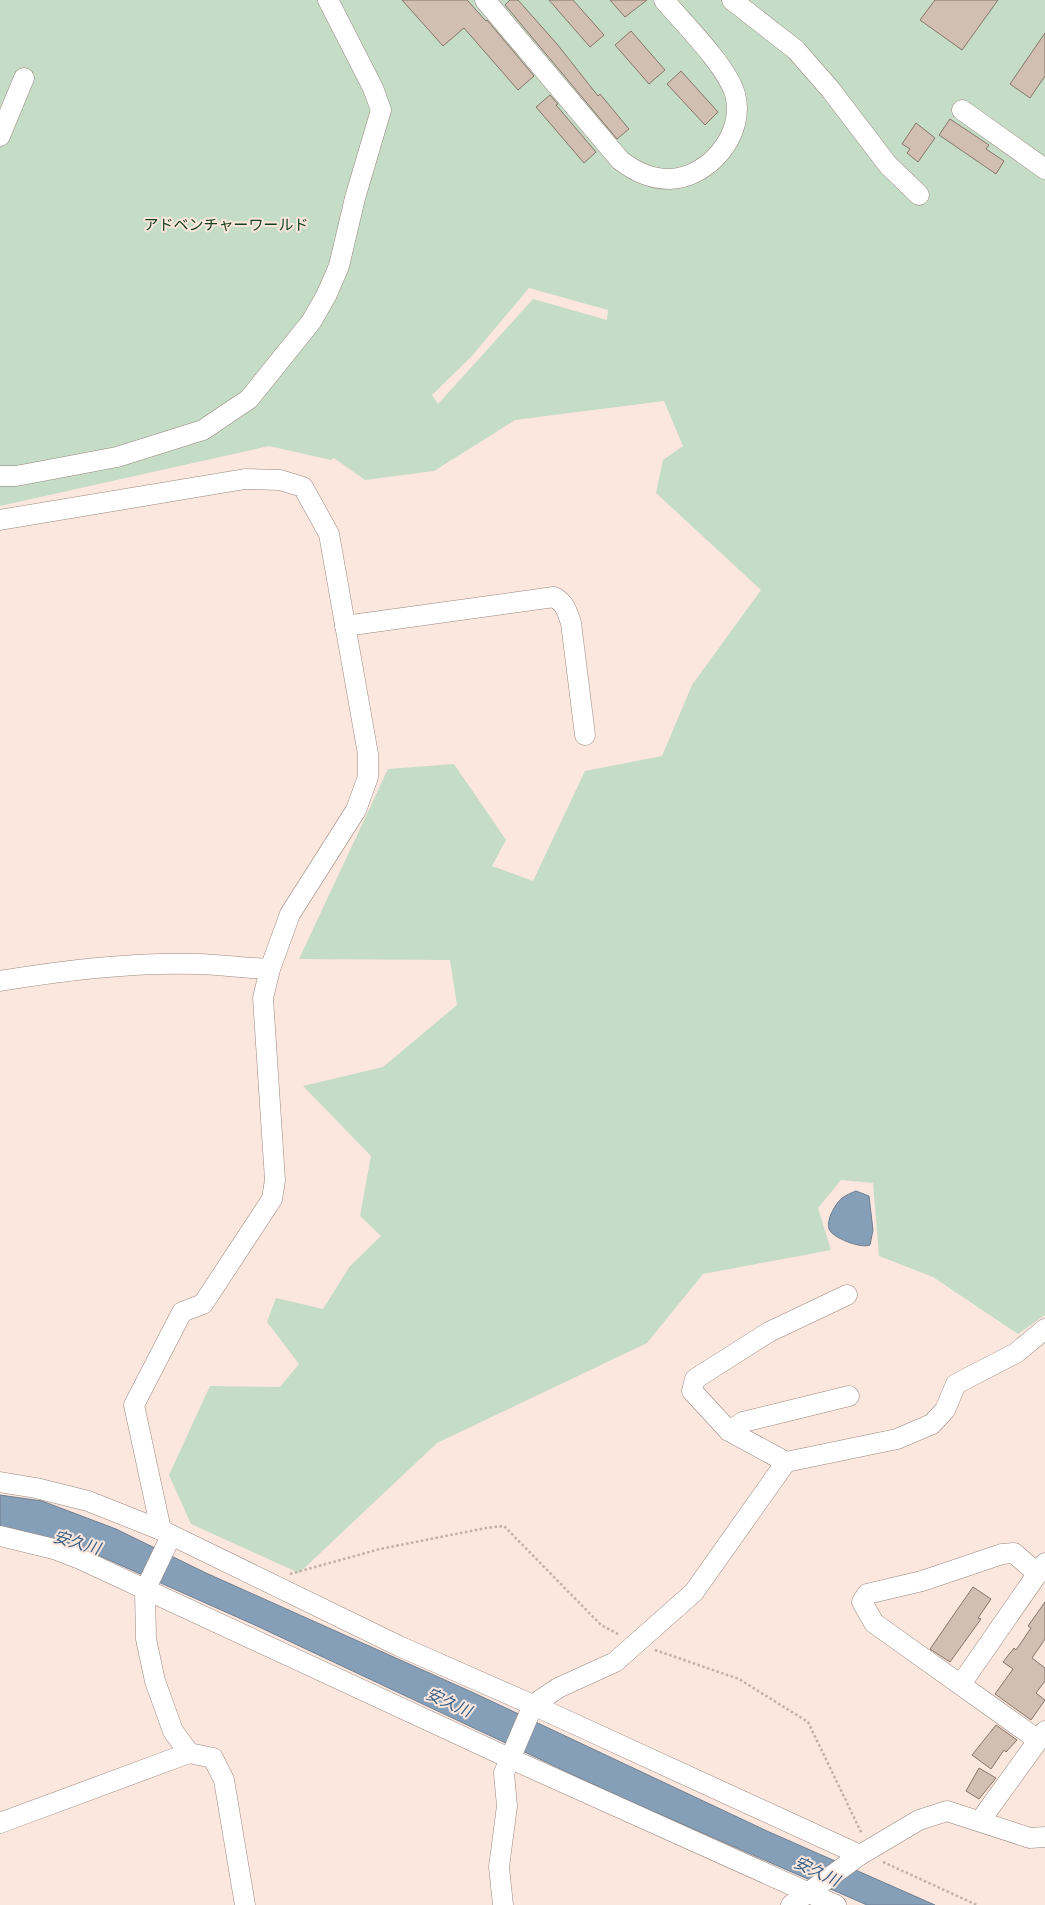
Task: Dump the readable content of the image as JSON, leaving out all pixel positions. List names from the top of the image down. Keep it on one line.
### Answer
{"water":["安久川"],"parks":["アドベンチャーワールド"]}
